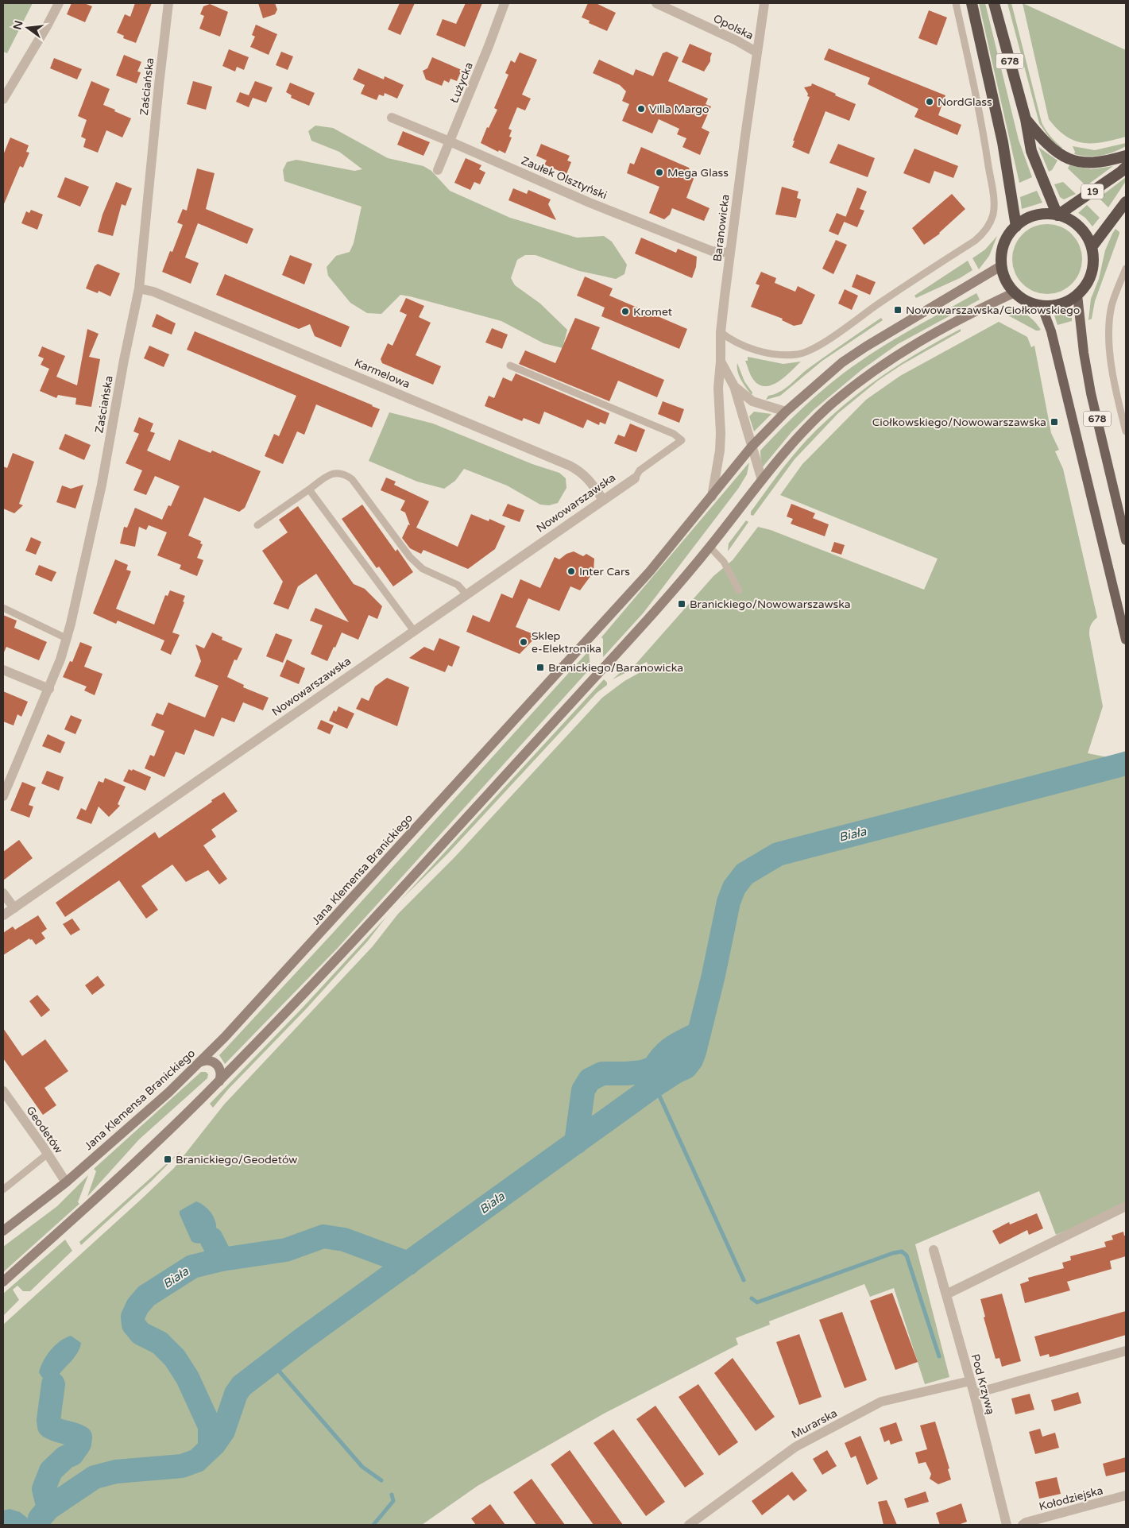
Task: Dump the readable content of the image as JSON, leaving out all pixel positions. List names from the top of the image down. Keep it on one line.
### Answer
{"streets":{"highway":["678","19"],"main road":["Jana Klemensa Branickiego"],"street":["Opolska","Łużycka","Zaściańska","Zaułek Olsztyński","Baranowicka","Karmelowa","Nowowarszawska","Geodetów","Pod Krzywą","Murarska","Kołodziejska"]},"crossings":[["Opolska","Baranowicka"],["678","19"],["Łużycka","Zaułek Olsztyński"],["Zaściańska","Karmelowa"],["Zaułek Olsztyński","Baranowicka"],["Baranowicka","Jana Klemensa Branickiego"],["Karmelowa","Nowowarszawska"],["Jana Klemensa Branickiego","Geodetów"],["Pod Krzywą","Murarska"]],"water":["Biała"],"places":{"other":["NordGlass","Villa Margo","Mega Glass","Kromet","Inter Cars","Sklep e-Elektronika"],"transit":["Nowowarszawska/Ciołkowskiego","Ciołkowskiego/Nowowarszawska","Branickiego/Nowowarszawska","Branickiego/Baranowicka","Branickiego/Geodetów"]},"north":"left"}
